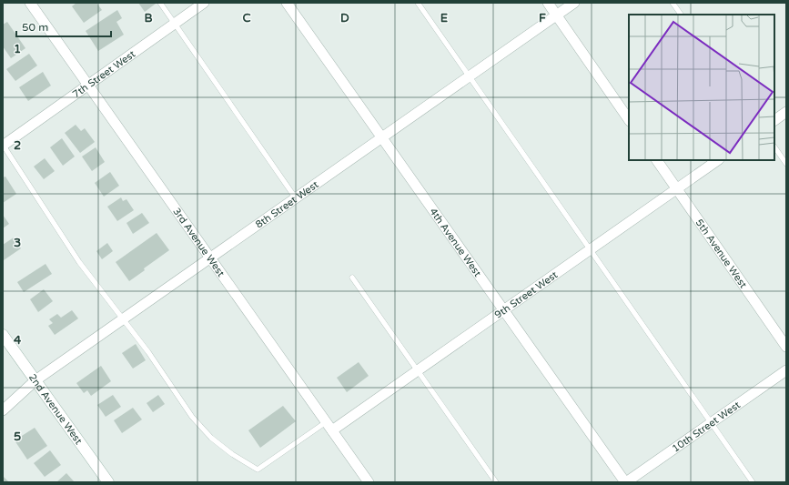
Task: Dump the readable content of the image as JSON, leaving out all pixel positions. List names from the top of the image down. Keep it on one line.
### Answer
{"streets":{"main road":["2nd Avenue West"],"street":["7th Street West","8th Street West","3rd Avenue West","4th Avenue West","5th Avenue West","9th Street West","10th Street West"]},"crossings":[["7th Street West","3rd Avenue West"],["8th Street West","3rd Avenue West"],["8th Street West","4th Avenue West"],["8th Street West","2nd Avenue West"],["3rd Avenue West","9th Street West"],["4th Avenue West","9th Street West"],["4th Avenue West","10th Street West"],["5th Avenue West","9th Street West"]],"scale_bar":"50 m","grid":{"columns":["B","C","D","E","F"],"rows":["1","2","3","4","5"]}}
